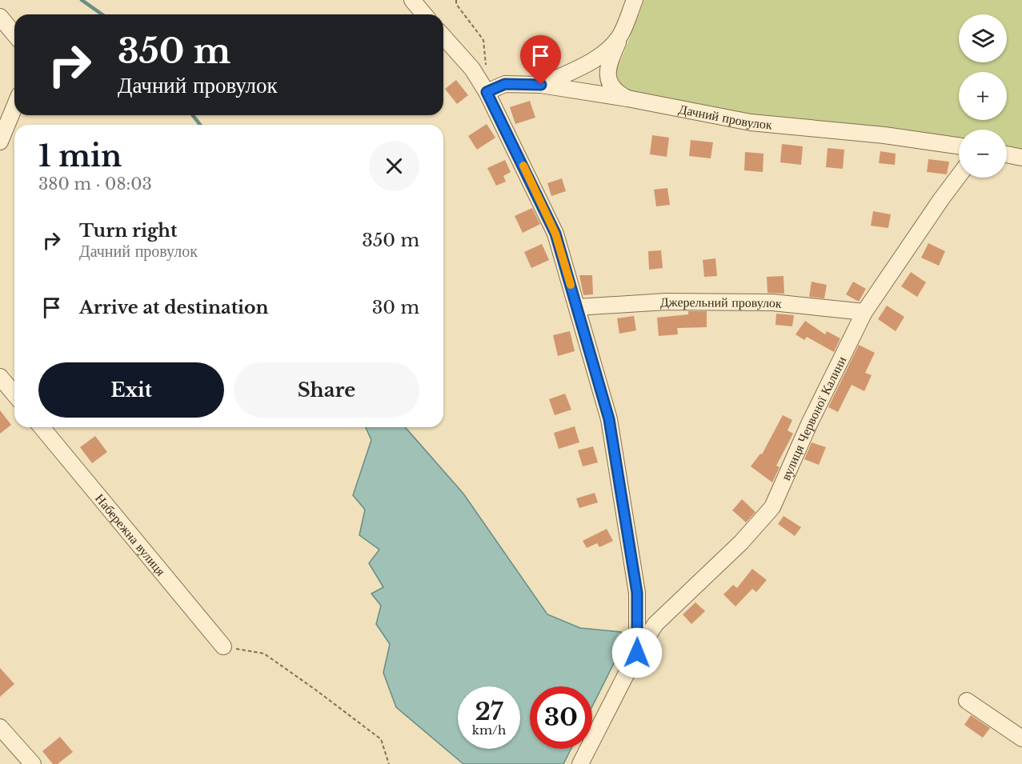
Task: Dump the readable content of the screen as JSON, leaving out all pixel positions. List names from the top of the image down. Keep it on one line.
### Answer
{"streets":{"street":["Дачний провулок","Джерельний провулок","вулиця Червоної Калини","Набережна вулиця"]},"crossings":[["Джерельний провулок","вулиця Червоної Калини"]],"page":{"map_buttons":["+","−"],"turn":["350 m","Дачний провулок"],"heading":["1 min","380 m · 08:03"],"list":[{"name":"Turn right","note":"Дачний провулок","value":"350 m"},{"name":"Arrive at destination","value":"30 m"}],"buttons":["Exit","Share"],"speed":"27 km/h","limit":"30"}}
